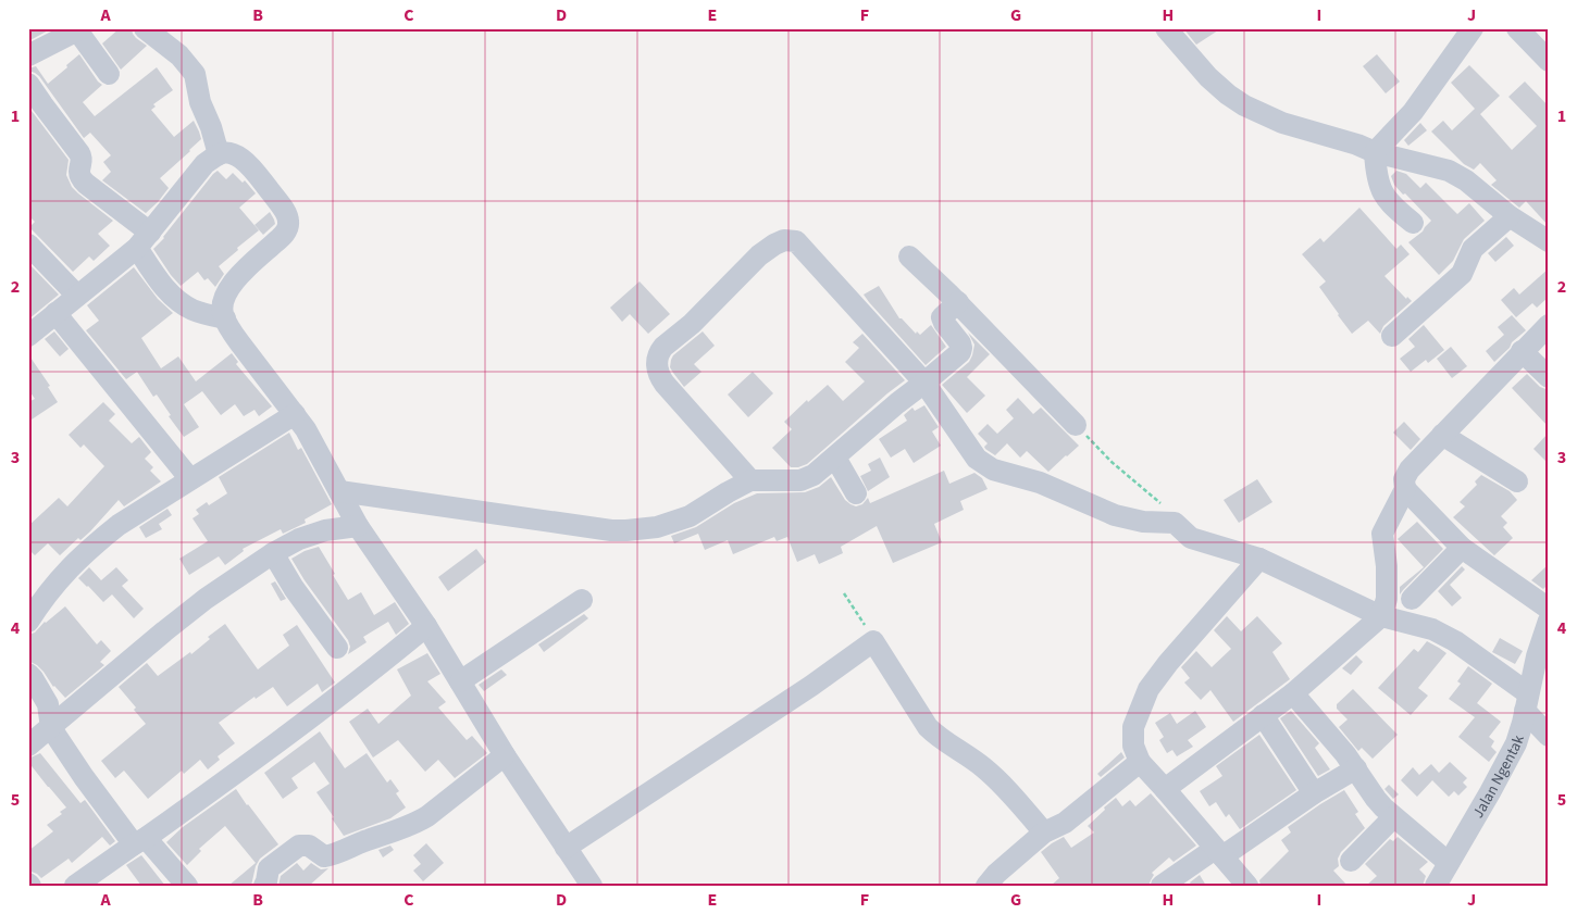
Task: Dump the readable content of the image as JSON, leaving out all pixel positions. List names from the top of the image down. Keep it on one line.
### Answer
{"streets":{"street":["Jalan Ngentak"]},"grid":{"columns":["A","B","C","D","E","F","G","H","I","J"],"rows":["1","2","3","4","5"]}}
